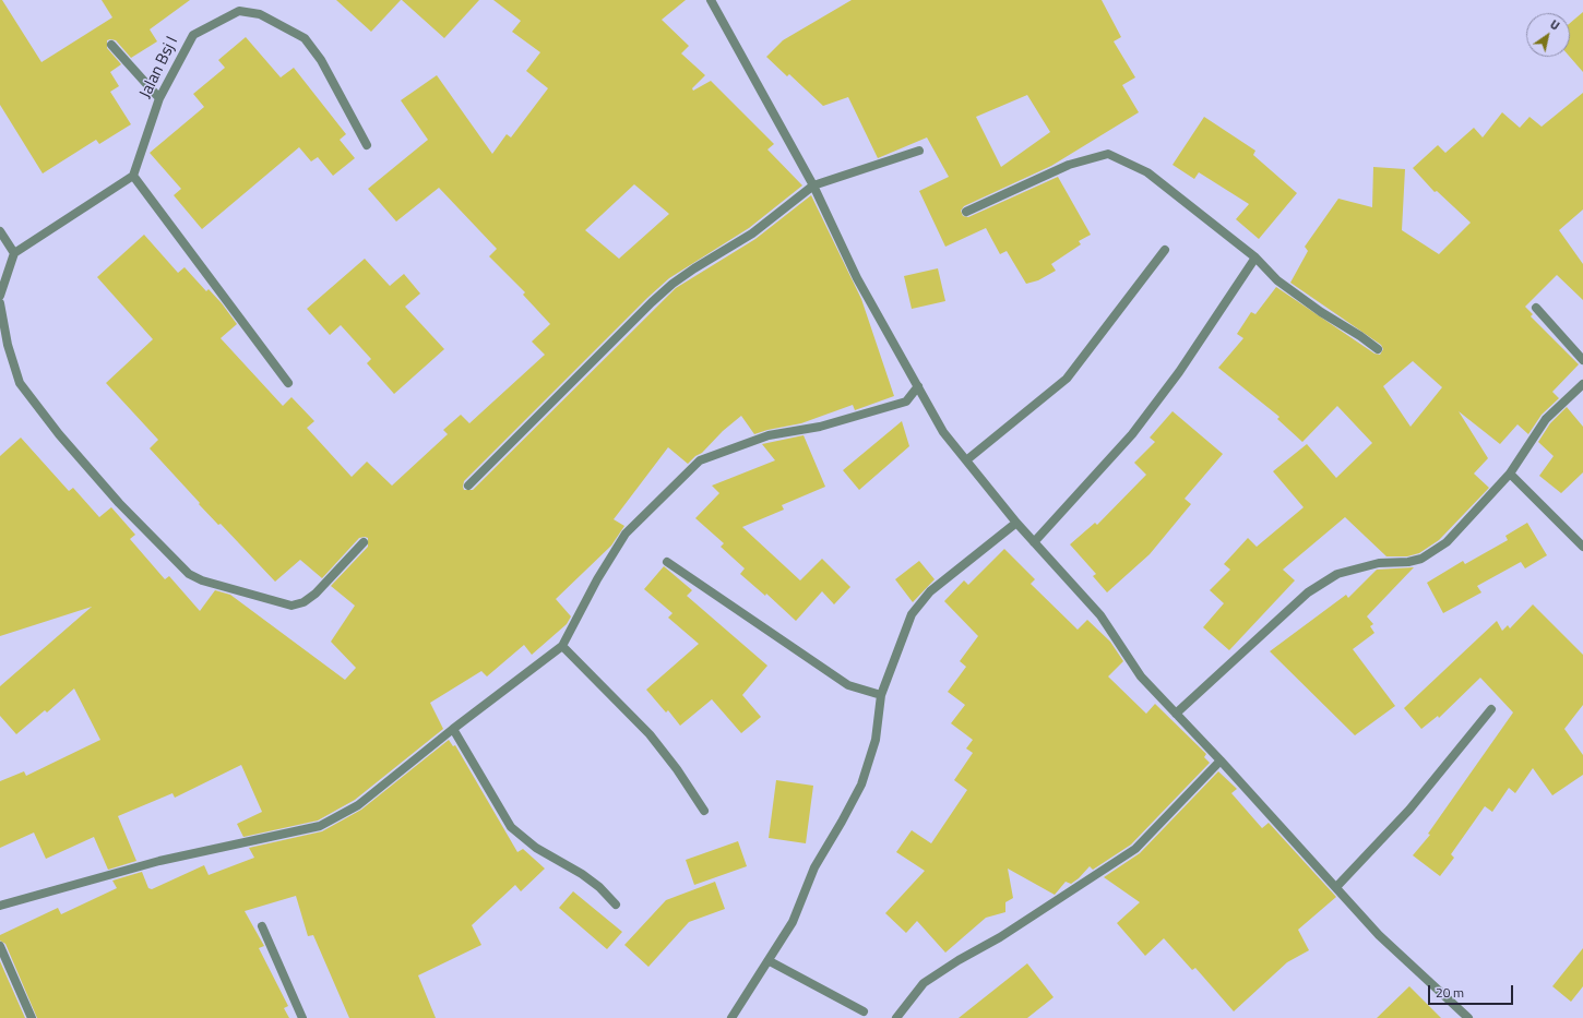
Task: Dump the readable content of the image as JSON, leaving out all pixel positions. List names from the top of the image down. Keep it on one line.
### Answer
{"streets":{"street":["Jalan Bsj I"]},"scale_bar":"20 m","north":"top right"}
